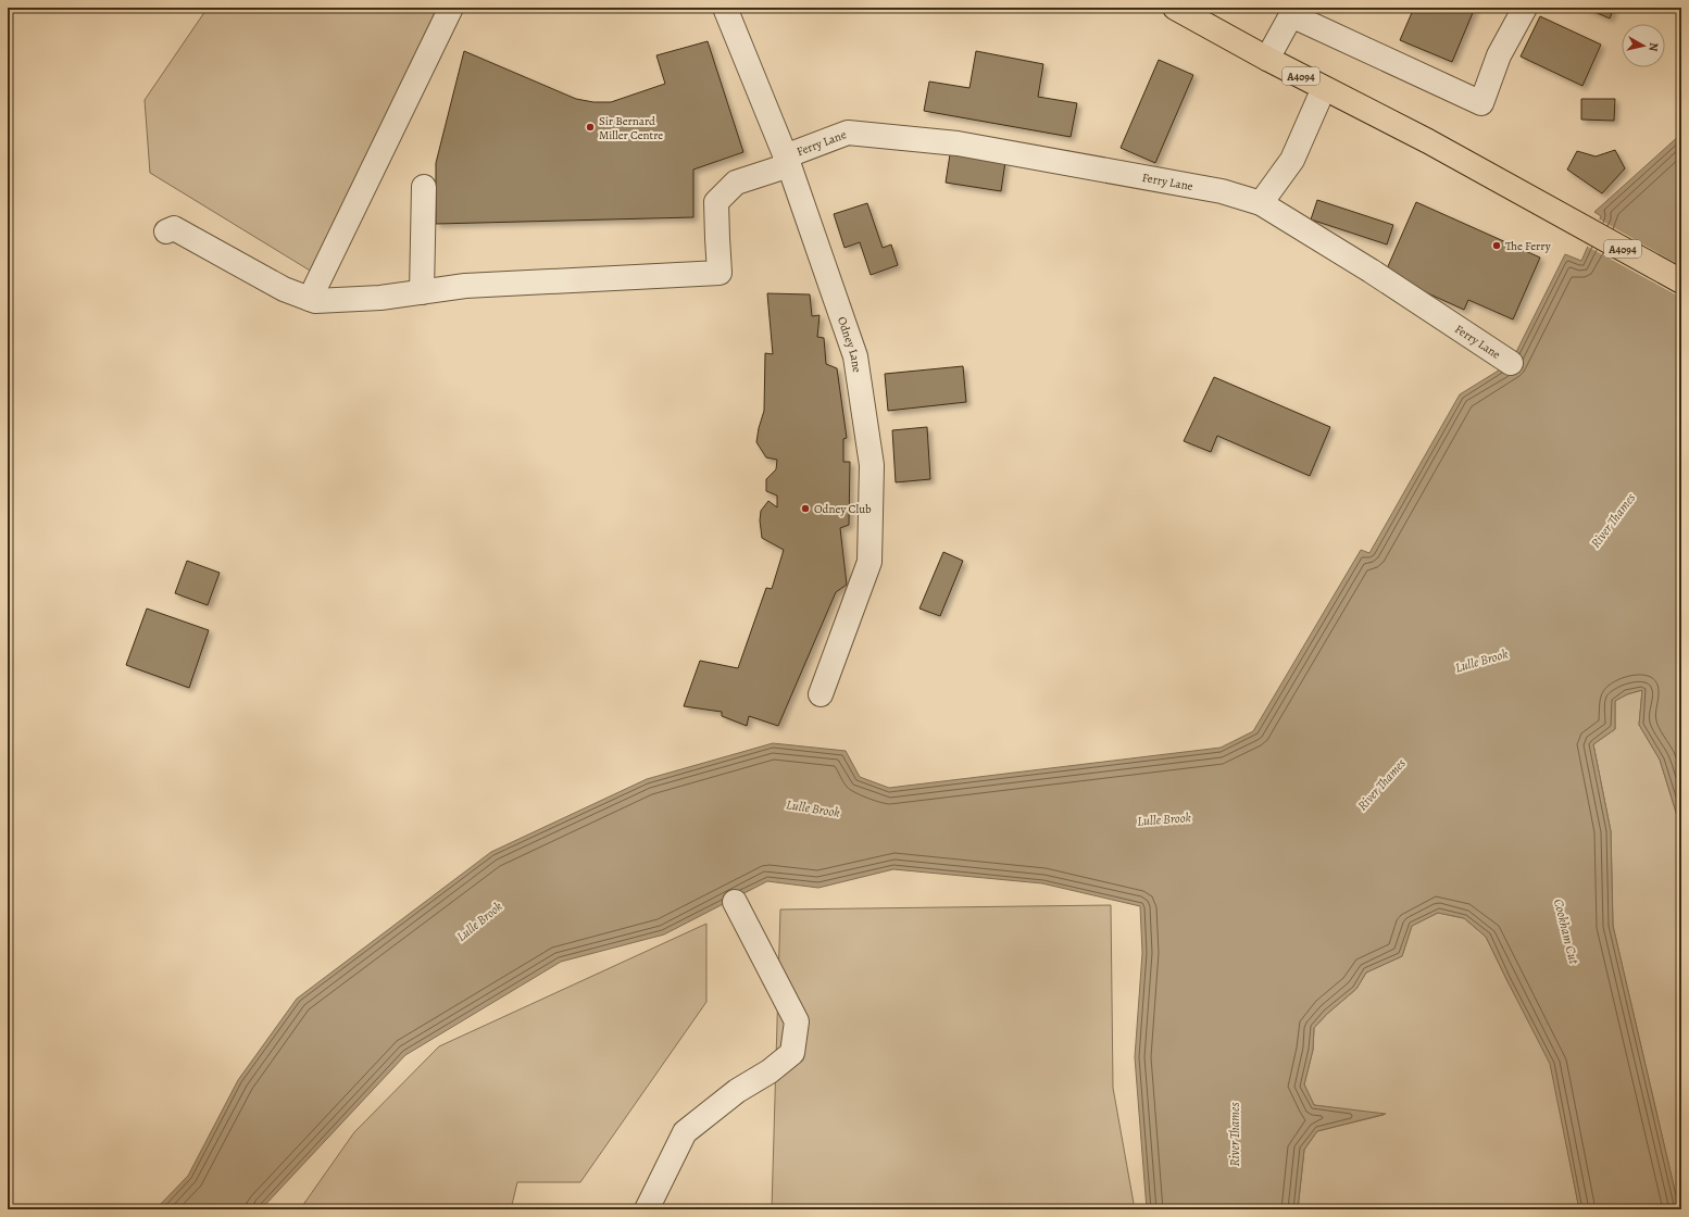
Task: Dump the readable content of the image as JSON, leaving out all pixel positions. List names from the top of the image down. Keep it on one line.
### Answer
{"streets":{"main road":["A4094"],"street":["Ferry Lane","Odney Lane"]},"crossings":[["Ferry Lane","Odney Lane"]],"water":["River Thames","Lulle Brook","Cookham Cut"],"places":["Sir Bernard Miller Centre","The Ferry","Odney Club"],"north":"right"}
